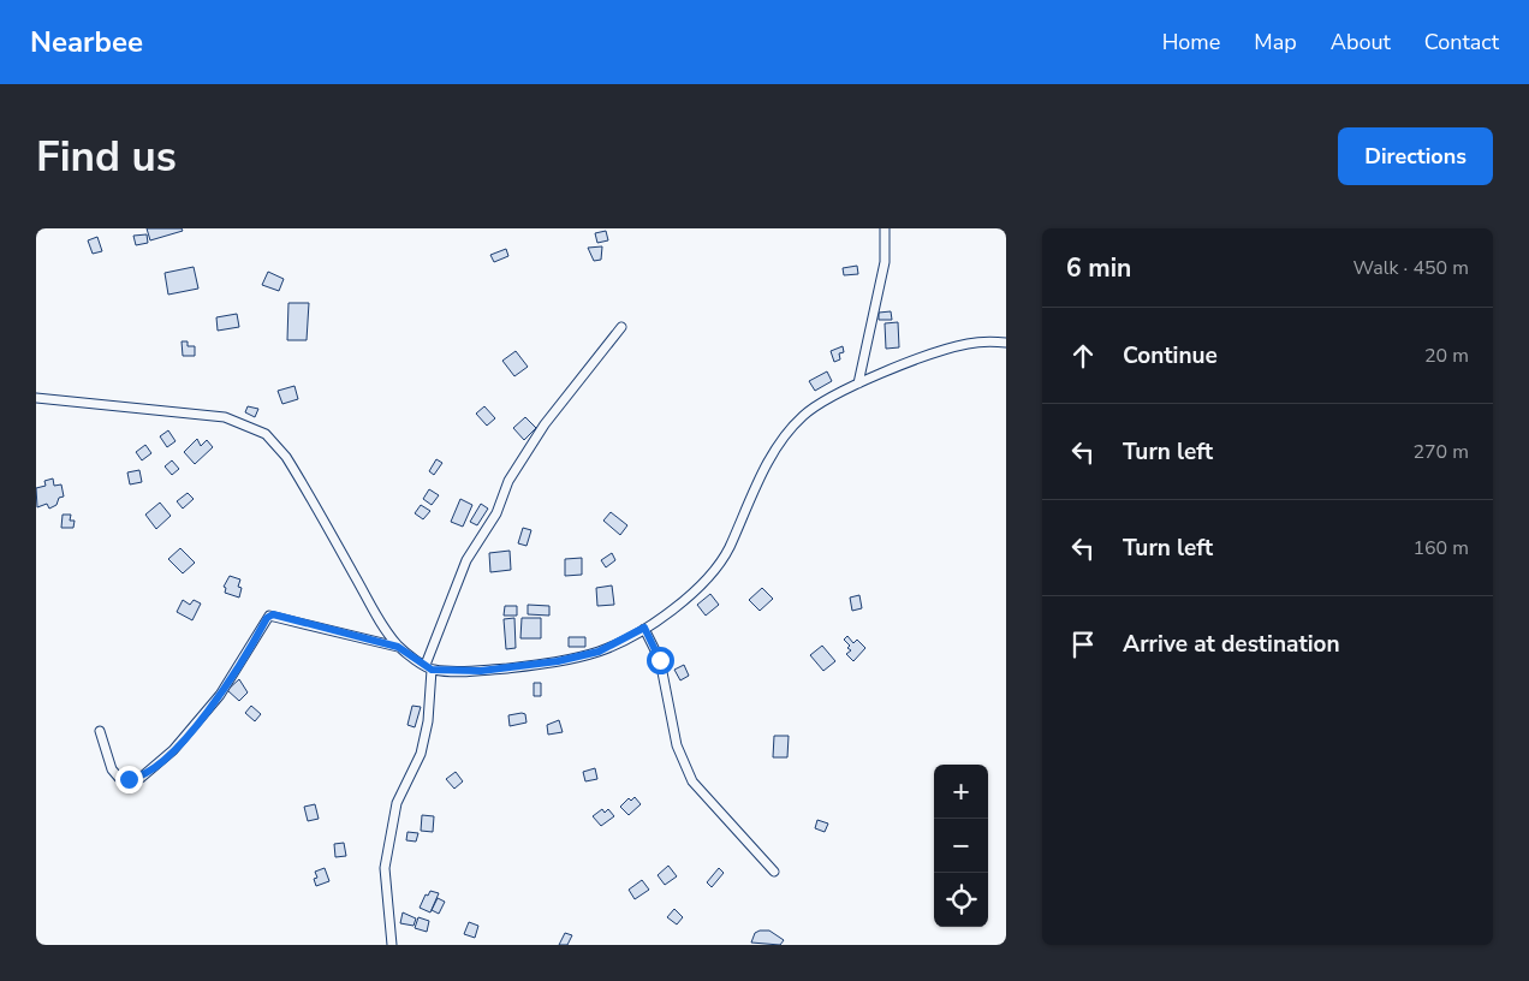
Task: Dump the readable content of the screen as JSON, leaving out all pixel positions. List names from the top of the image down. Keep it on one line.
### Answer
{"page":{"header":"Nearbee","nav":["Home","Map","About","Contact"],"buttons":"Directions","title":"Find us","heading":["6 min","Walk · 450 m"],"list":[["Continue","20 m"],["Turn left","270 m"],["Turn left","160 m"],"Arrive at destination"],"map_buttons":["+","−"]}}
